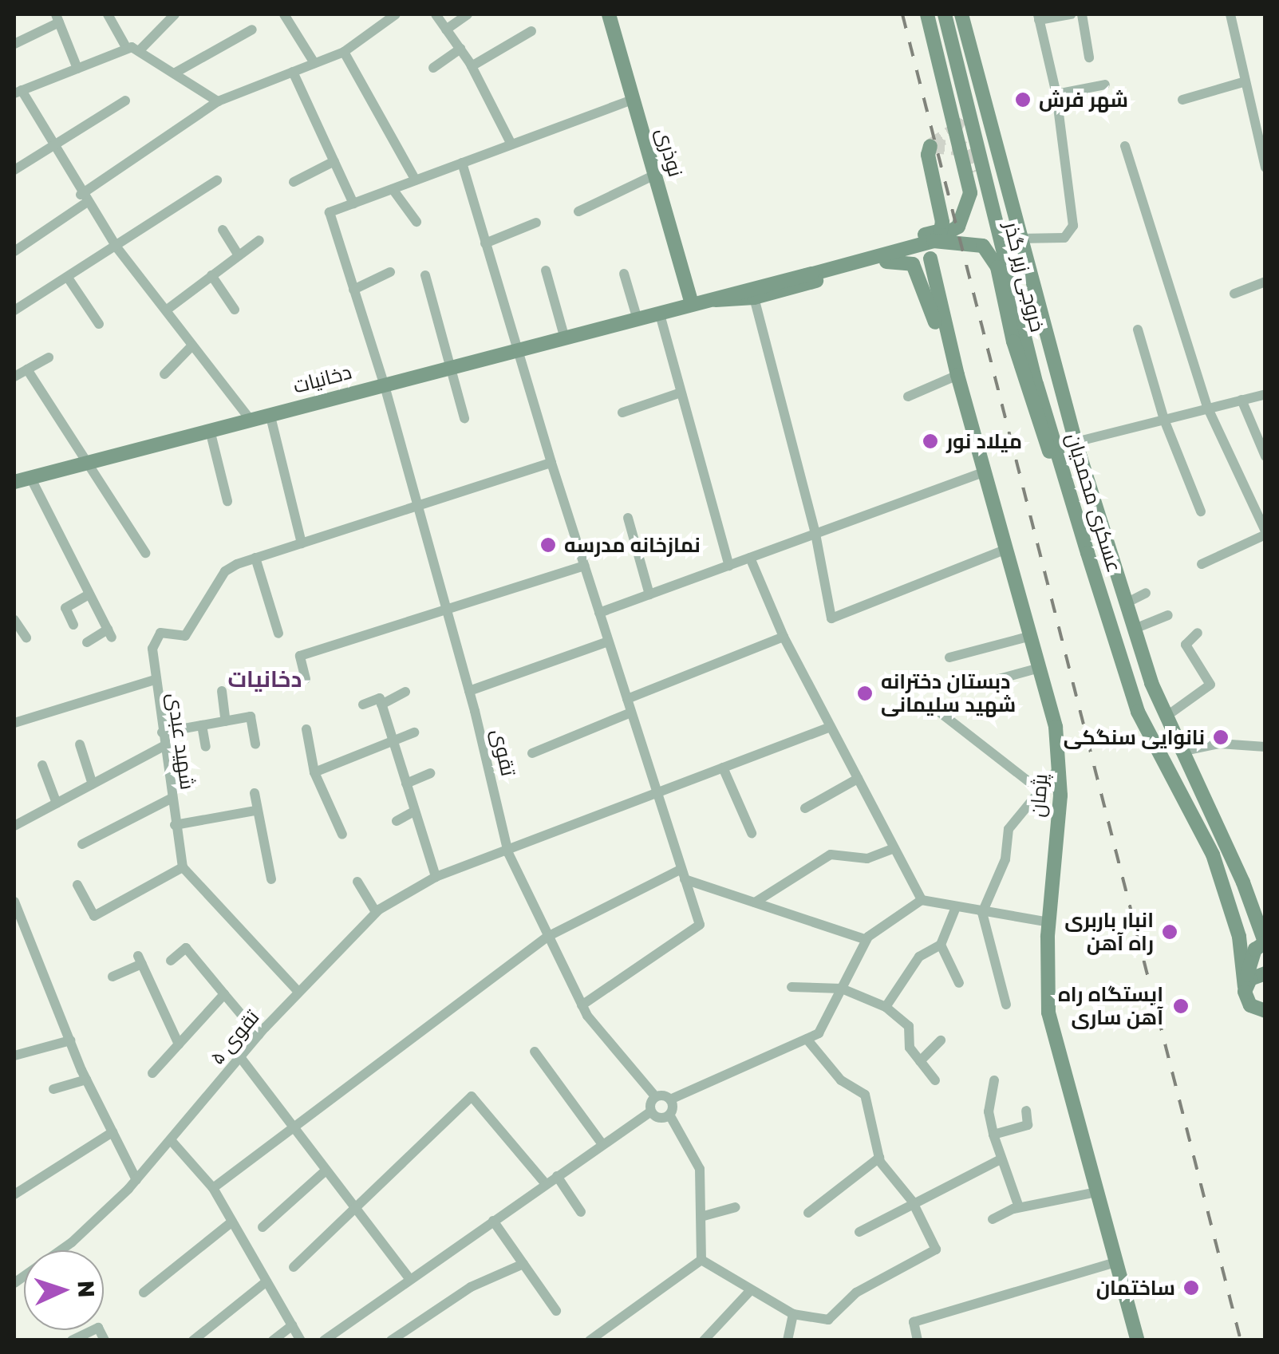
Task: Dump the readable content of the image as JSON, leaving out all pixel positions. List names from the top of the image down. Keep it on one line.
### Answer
{"streets":{"main road":["نوذری","خروجی زیر گذر","دخانیات","عسکری محمدیان","پژمان"],"street":["شهید عبدی","تقوی","تقوی ۵"]},"crossings":[["نوذری","دخانیات"],["خروجی زیر گذر","عسکری محمدیان"],["دخانیات","تقوی"],["شهید عبدی","تقوی"],["تقوی","تقوی ۵"]],"districts":["دخانیات"],"places":["شهر فرش","میلاد نور","نمازخانه مدرسه","دبستان دخترانه شهید سلیمانی","نانوایی سنگکی","انبار باربری راه آهن","ایستگاه راه آهن ساری","ساختمان"],"north":"right"}
